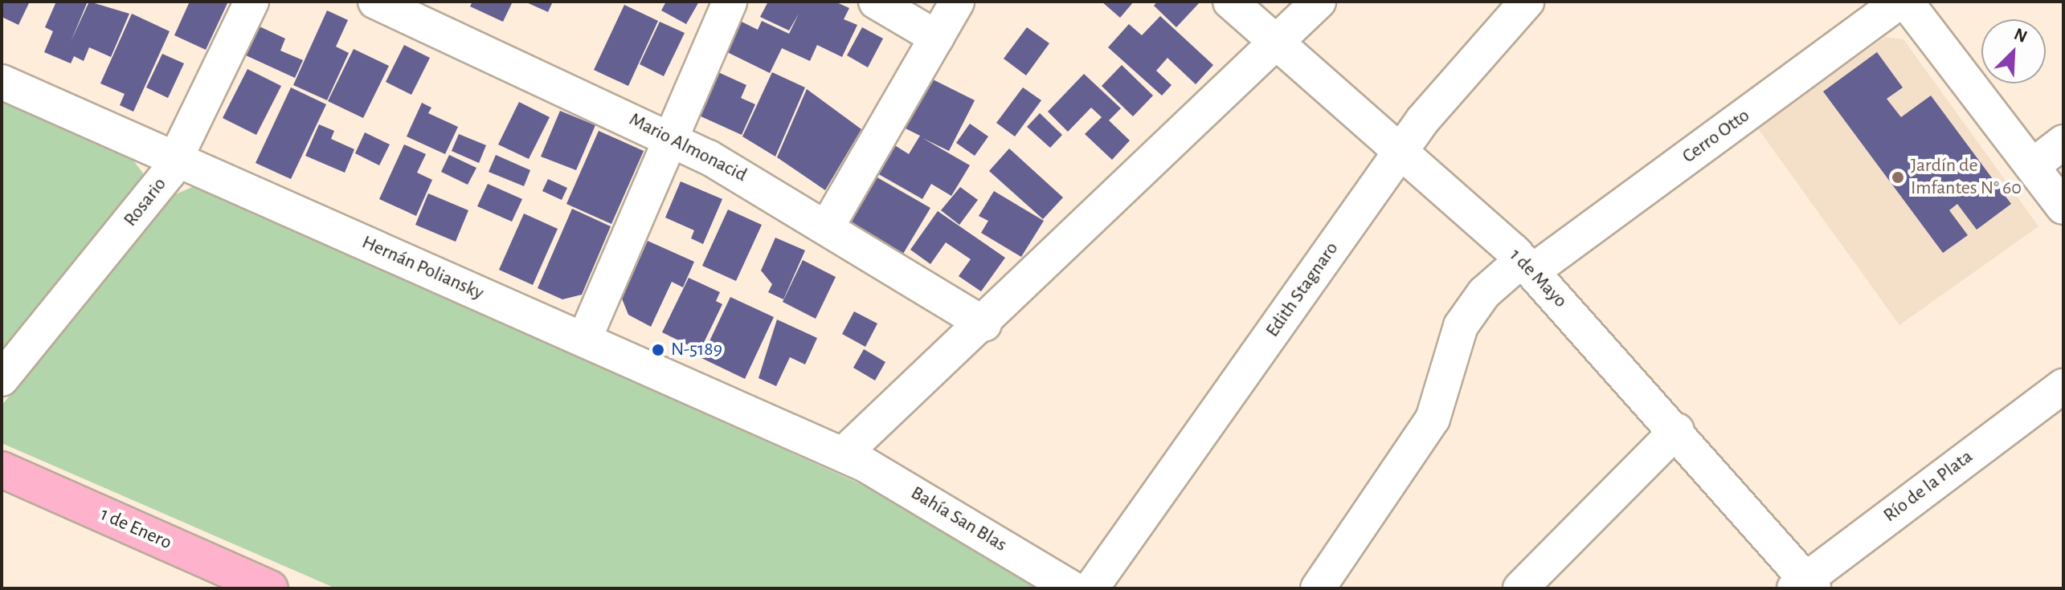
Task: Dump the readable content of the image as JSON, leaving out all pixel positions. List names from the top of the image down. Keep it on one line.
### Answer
{"streets":{"main road":["1 de Enero"],"street":["Cerro Otto","Mario Almonacid","Rosario","Hernán Poliansky","1 de Mayo","Edith Stagnaro","Río de la Plata","Bahía San Blas"]},"crossings":[["Cerro Otto","1 de Mayo"],["Rosario","Hernán Poliansky"],["Hernán Poliansky","Bahía San Blas"],["1 de Mayo","Edith Stagnaro"],["1 de Mayo","Río de la Plata"]],"places":["Jardín de Imfantes N° 60","N-5189"],"north":"top right"}
